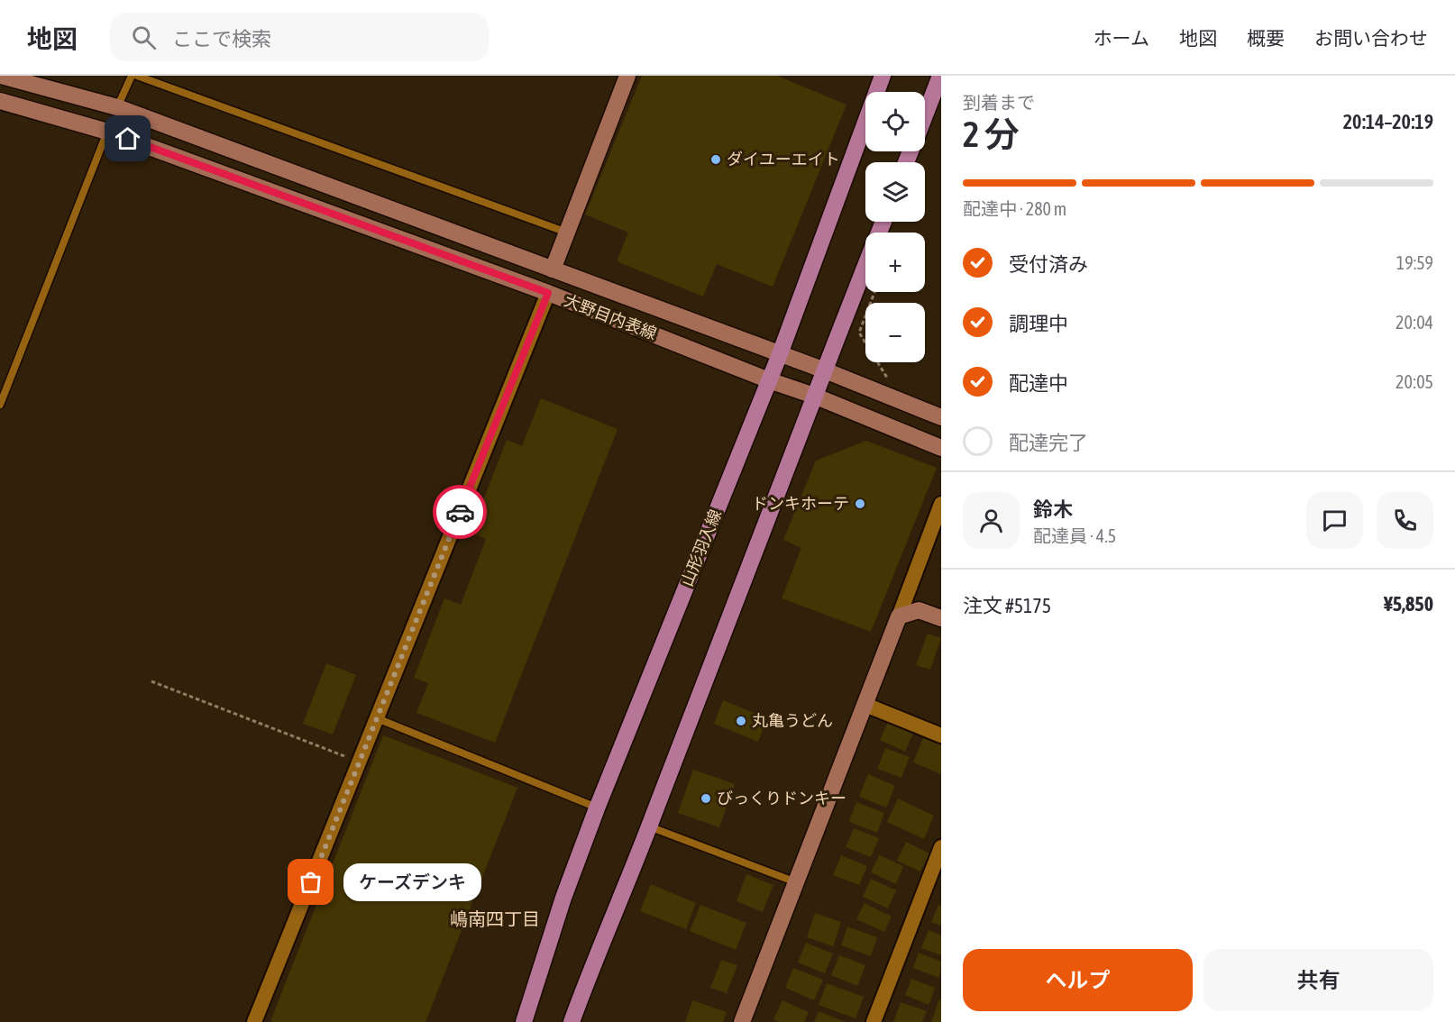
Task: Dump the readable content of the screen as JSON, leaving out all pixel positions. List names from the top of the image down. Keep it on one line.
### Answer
{"streets":{"main road":["大野目内表線","山形羽入線"]},"crossings":[["大野目内表線","山形羽入線"]],"districts":["嶋南四丁目"],"places":["ダイユーエイト","ドンキホーテ","丸亀うどん","びっくりドンキー","ケーズデンキ"],"page":{"header":"地図","search":"ここで検索","nav":["ホーム","地図","概要","お問い合わせ"],"heading":["2 分","到着まで","20:14–20:19"],"panel":["鈴木","配達員 · 4.5","注文 #5175","¥5,850"],"map_buttons":["+","−"],"bar":"配達中 · 280 m","list":[["受付済み","19:59"],["調理中","20:04"],["配達中","20:05"],"配達完了"],"bubble":"ケーズデンキ","buttons":["ヘルプ","共有"]}}
